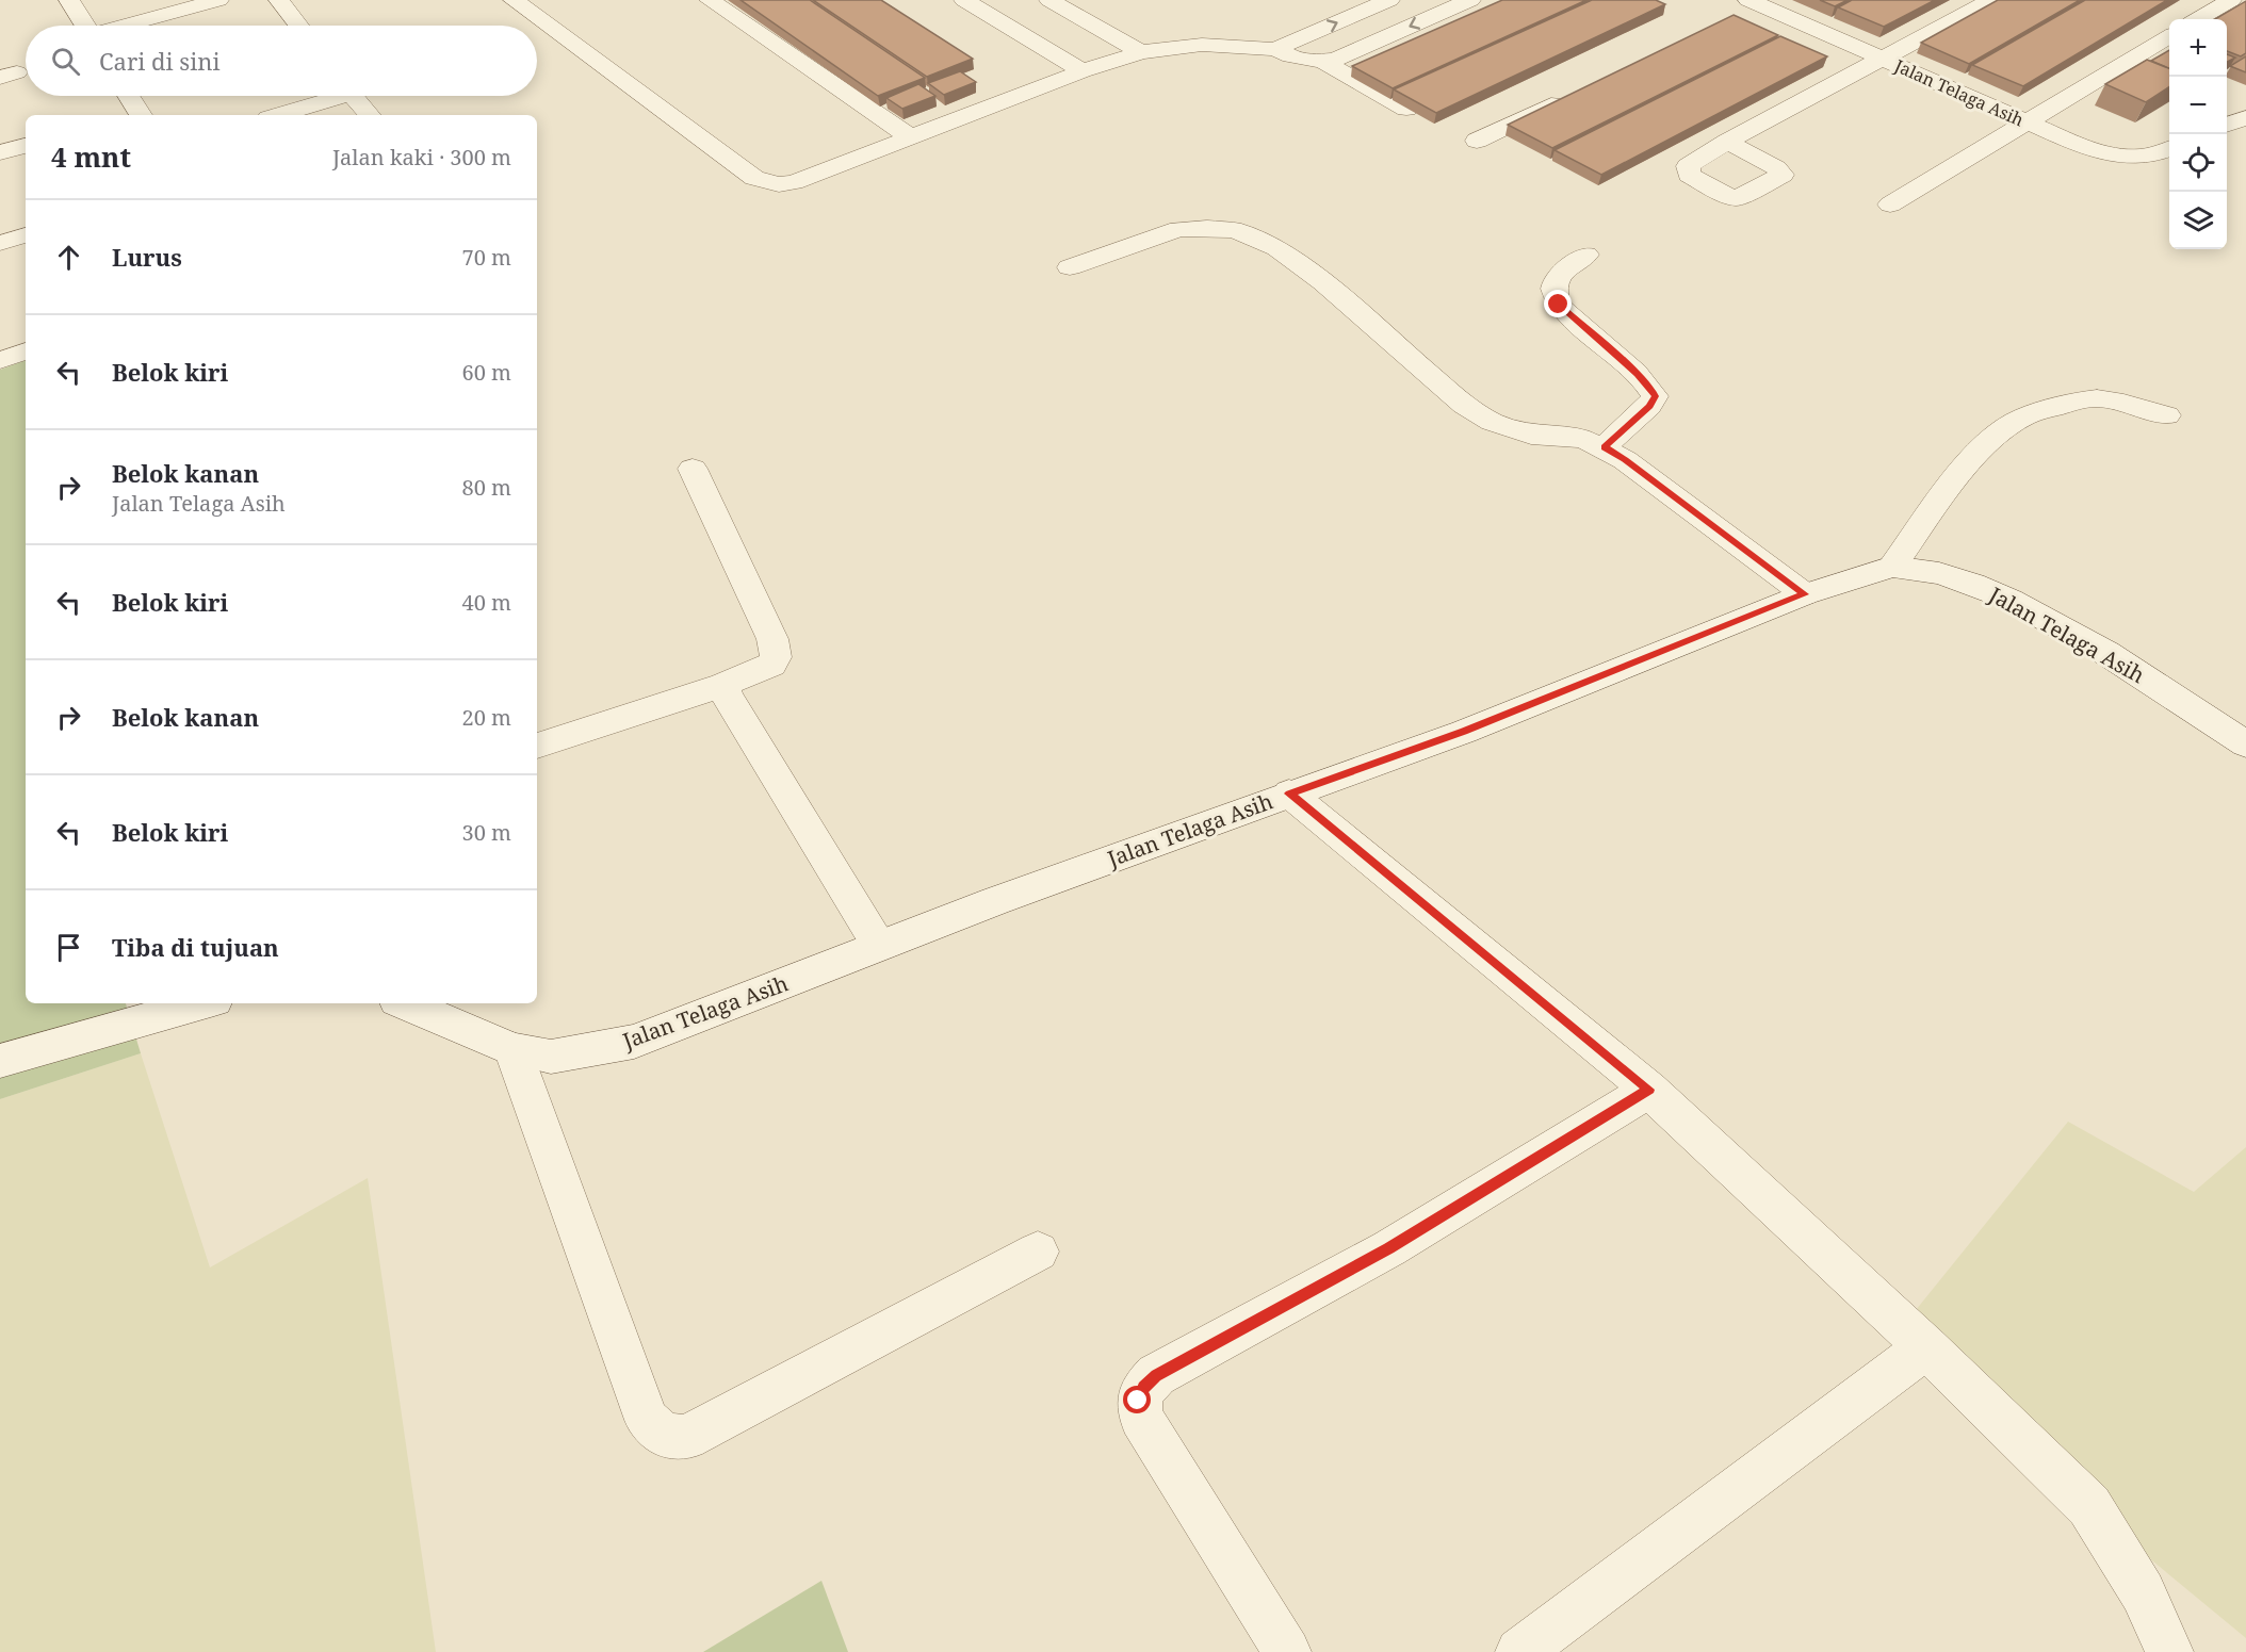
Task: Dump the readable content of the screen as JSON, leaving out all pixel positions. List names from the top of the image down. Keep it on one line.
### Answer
{"streets":{"street":["Jalan Telaga Asih"]},"page":{"map_buttons":["+","−"],"search":"Cari di sini","heading":["4 mnt","Jalan kaki · 300 m"],"list":[["Lurus","70 m"],["Belok kiri","60 m"],["Belok kanan","Jalan Telaga Asih","80 m"],["Belok kiri","40 m"],["Belok kanan","20 m"],["Belok kiri","30 m"],"Tiba di tujuan"]}}
